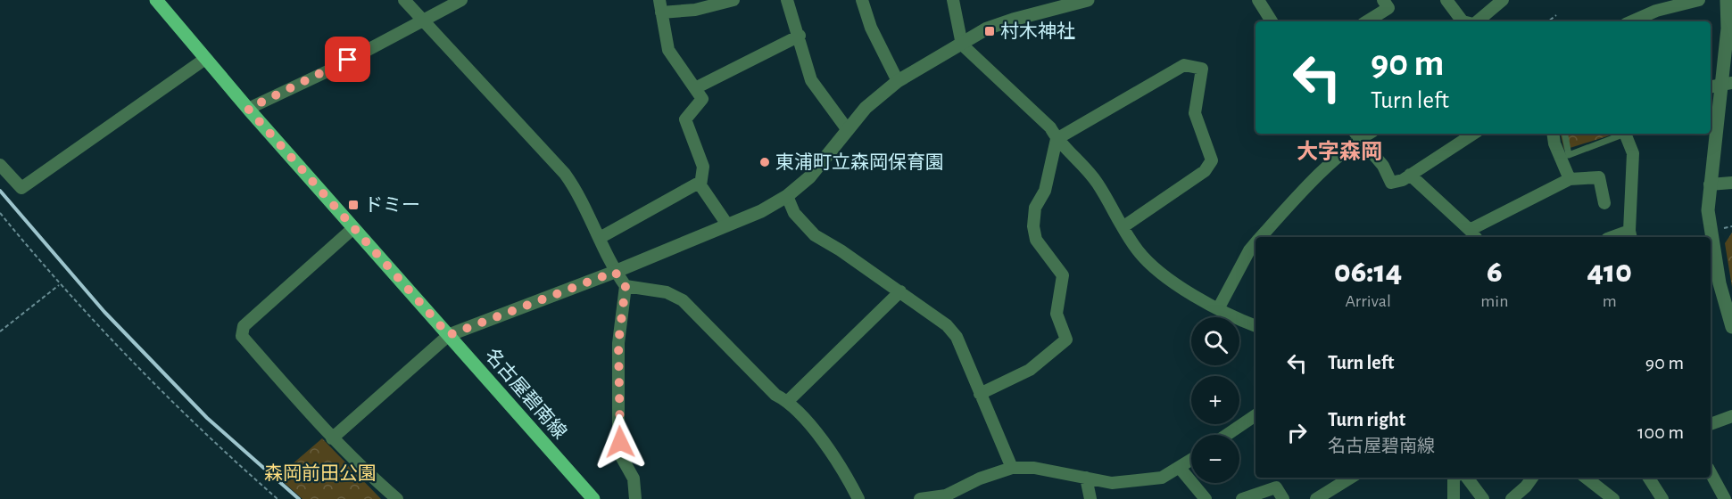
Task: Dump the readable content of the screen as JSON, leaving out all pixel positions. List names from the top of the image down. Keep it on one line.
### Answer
{"streets":{"main road":["名古屋碧南線"]},"districts":["大字森岡"],"parks":["森岡前田公園"],"places":{"transit":["村木神社","ドミー"],"other":["東浦町立森岡保育園"]},"page":{"turn":["90 m","Turn left"],"eta":["06:14","Arrival","6","min","410","m"],"map_buttons":["+","−"],"list":[{"name":"Turn left","value":"90 m"},{"name":"Turn right","note":"名古屋碧南線","value":"100 m"}]}}
